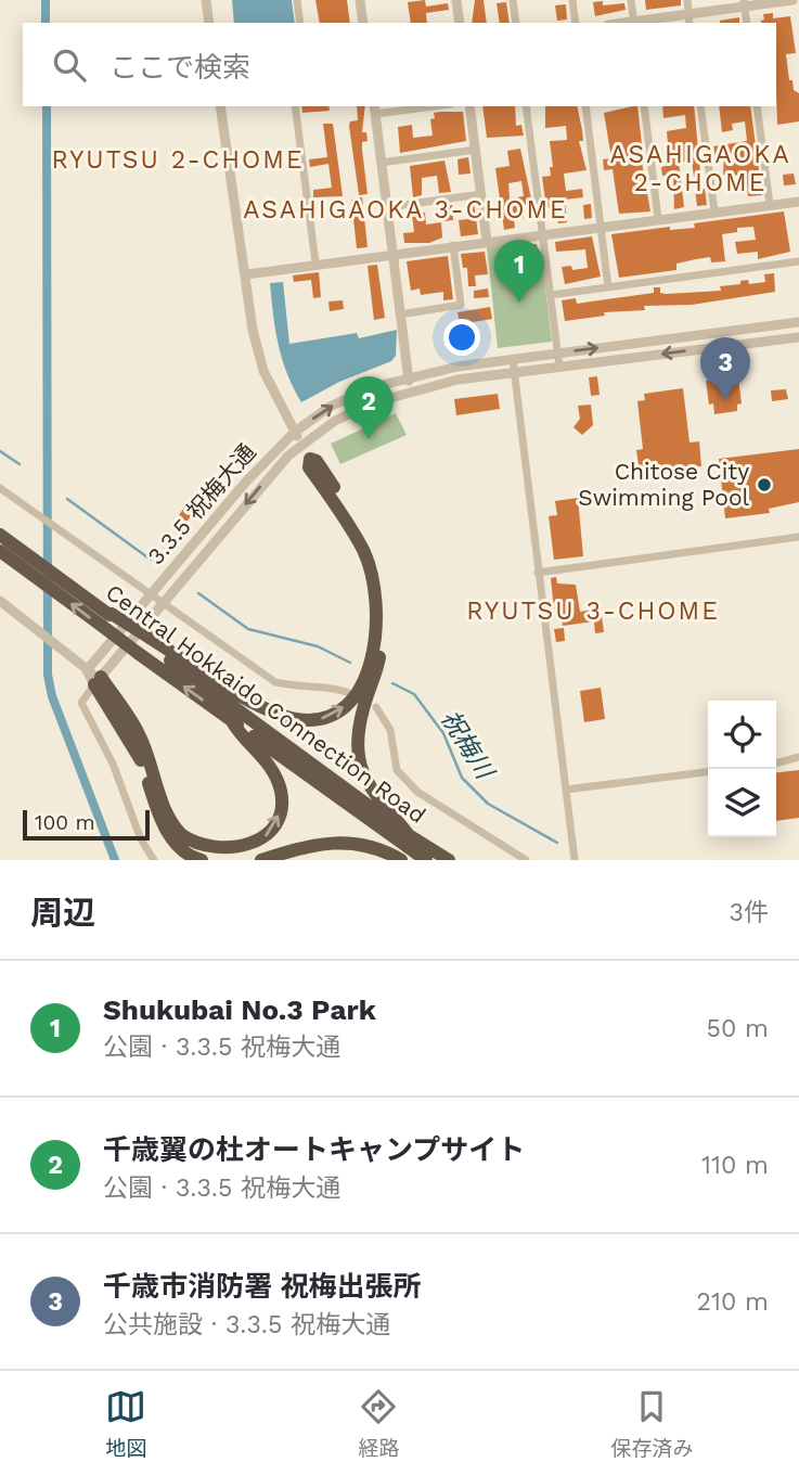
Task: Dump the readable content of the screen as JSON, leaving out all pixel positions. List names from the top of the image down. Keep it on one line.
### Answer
{"streets":{"highway":["Central Hokkaido Connection Road"],"street":["3.3.5 祝梅大通"]},"districts":["ASAHIGAOKA 2-CHOME","RYUTSU 2-CHOME","ASAHIGAOKA 3-CHOME","RYUTSU 3-CHOME"],"water":["祝梅川"],"places":["Chitose City Swimming Pool"],"scale_bar":"100 m","page":{"search":"ここで検索","pins":["1","3","2"],"scale":"100 m","heading":["周辺","3件"],"list":[{"mark":"1","name":"Shukubai No.3 Park","note":"公園 · 3.3.5 祝梅大通","value":"50 m"},{"mark":"2","name":"千歳翼の杜オートキャンプサイト","note":"公園 · 3.3.5 祝梅大通","value":"110 m"},{"mark":"3","name":"千歳市消防署 祝梅出張所","note":"公共施設 · 3.3.5 祝梅大通","value":"210 m"}],"nav":["地図","経路","保存済み"]}}
